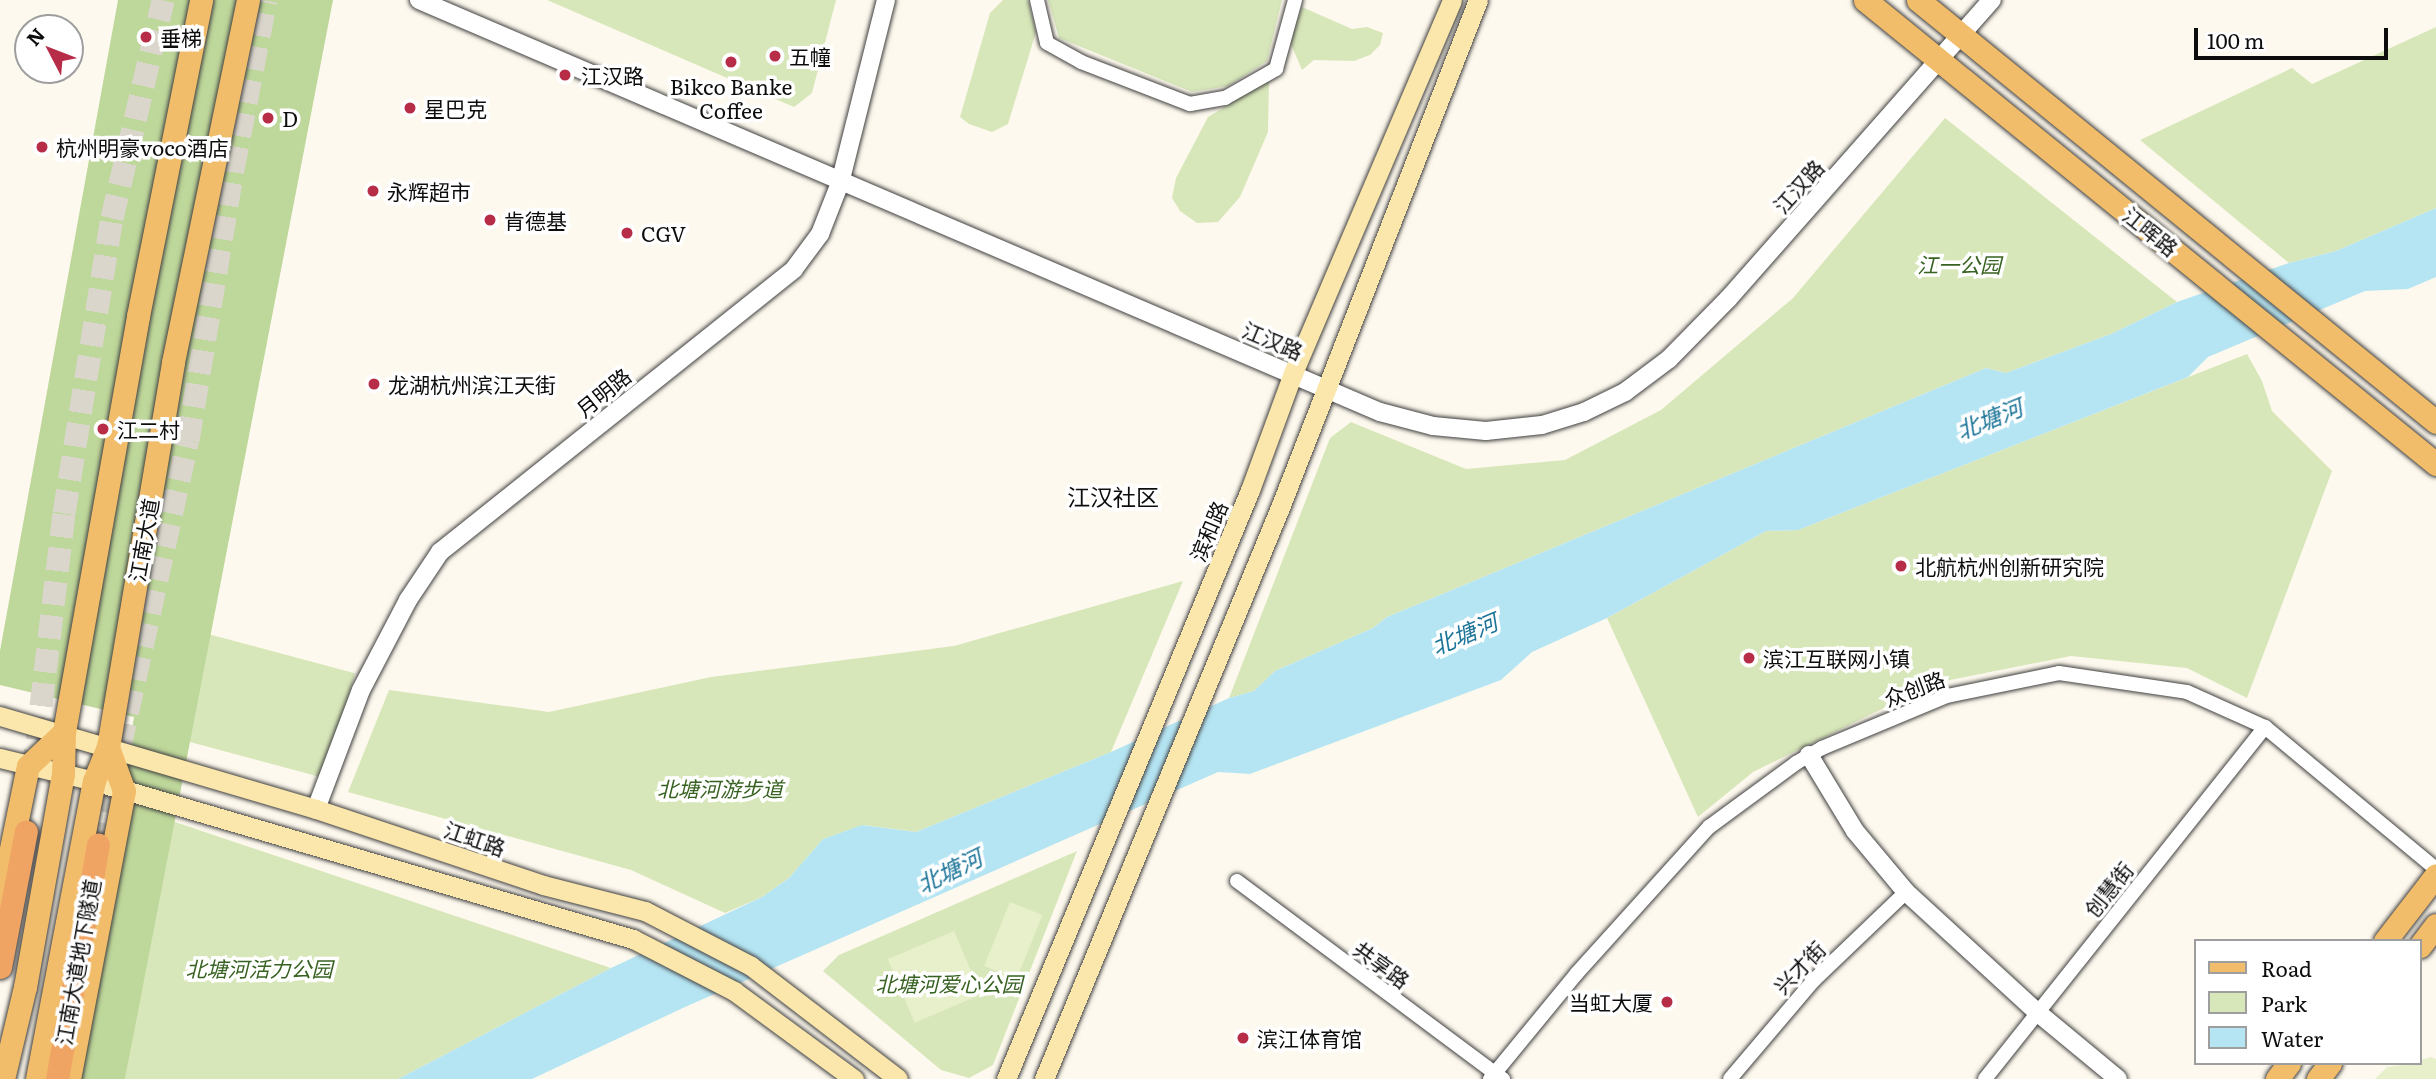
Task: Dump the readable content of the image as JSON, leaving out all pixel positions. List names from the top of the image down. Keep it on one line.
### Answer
{"streets":{"highway":["江南大道地下隧道"],"main road":["江晖路","滨和路","江南大道","江虹路"],"street":["江汉路","月明路","众创路","创慧街","共享路","兴才街"]},"crossings":[["江汉路","江晖路"],["江汉路","月明路"],["江汉路","滨和路"],["月明路","江虹路"],["江南大道","江虹路"],["众创路","创慧街"],["众创路","共享路"]],"districts":["江汉社区"],"water":["北塘河"],"parks":["江一公园","北塘河游步道","北塘河活力公园","北塘河爱心公园"],"places":["垂梯","五幢","Bikco Banke Coffee","江汉路","星巴克","D","杭州明豪voco酒店","永辉超市","肯德基","CGV","龙湖杭州滨江天街","江二村","北航杭州创新研究院","滨江互联网小镇","当虹大厦","滨江体育馆"],"legend":["Road","Park","Water"],"scale_bar":"100 m","north":"top left"}
